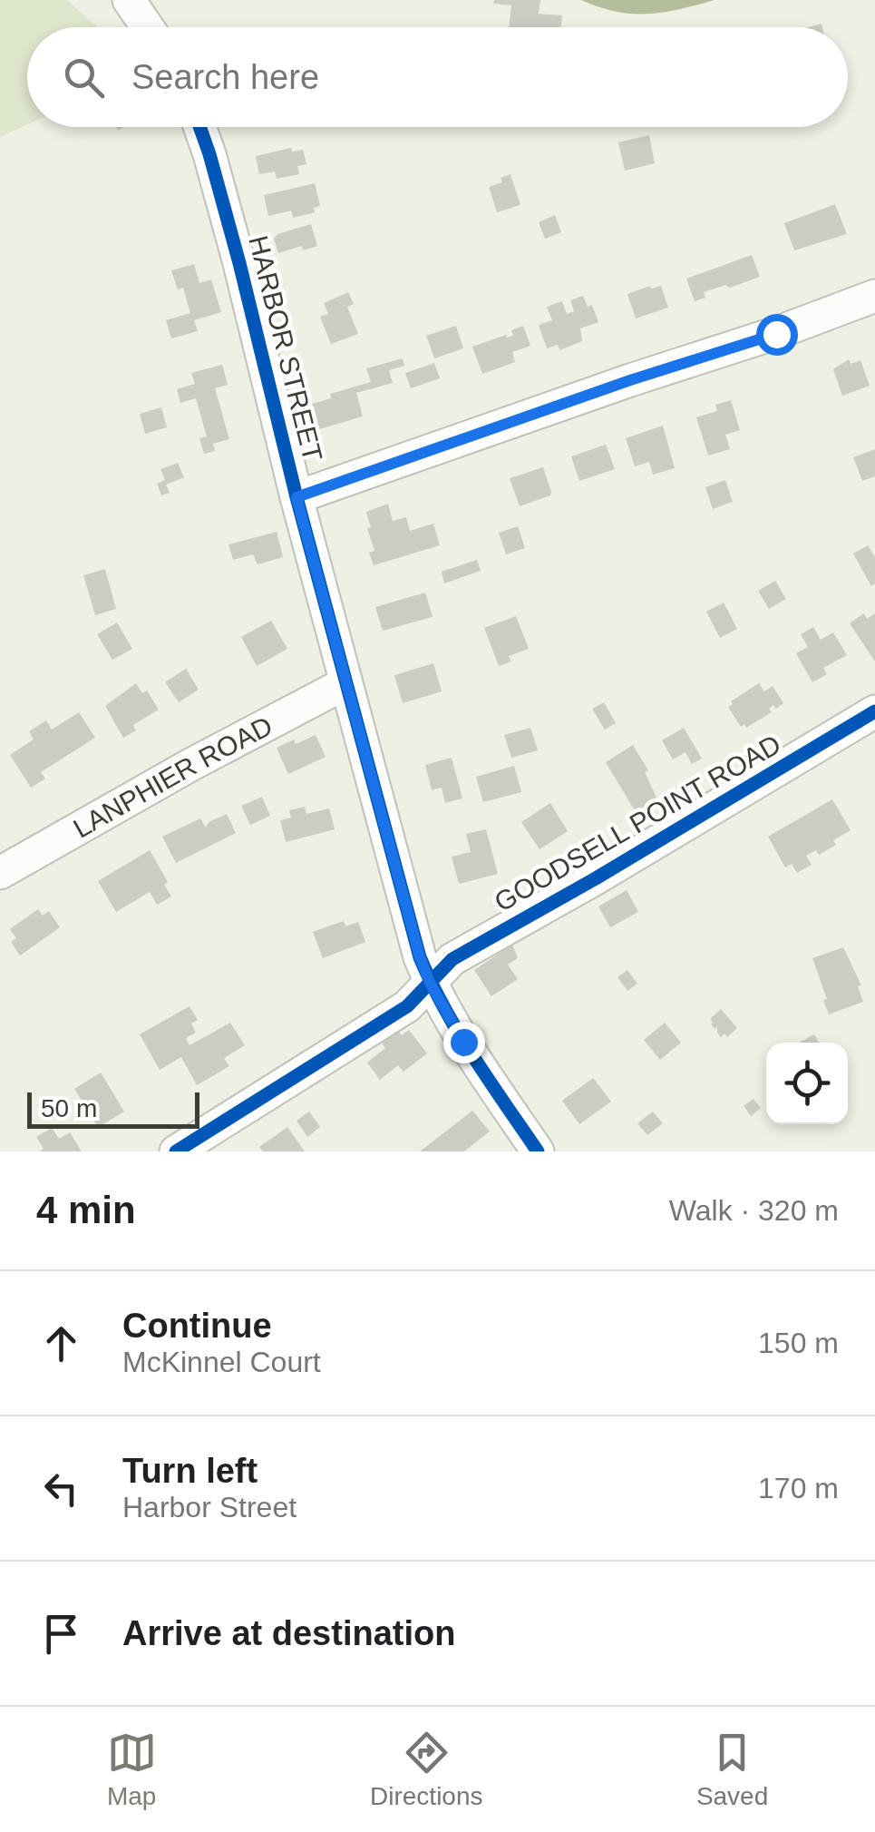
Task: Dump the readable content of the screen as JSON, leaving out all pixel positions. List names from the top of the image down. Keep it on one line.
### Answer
{"streets":{"street":["HARBOR STREET","LANPHIER ROAD","GOODSELL POINT ROAD"]},"crossings":[["HARBOR STREET","LANPHIER ROAD"],["HARBOR STREET","GOODSELL POINT ROAD"]],"scale_bar":"50 m","page":{"search":"Search here","scale":"50 m","heading":["4 min","Walk · 320 m"],"list":[["Continue","McKinnel Court","150 m"],["Turn left","Harbor Street","170 m"],"Arrive at destination"],"nav":["Map","Directions","Saved"]}}
